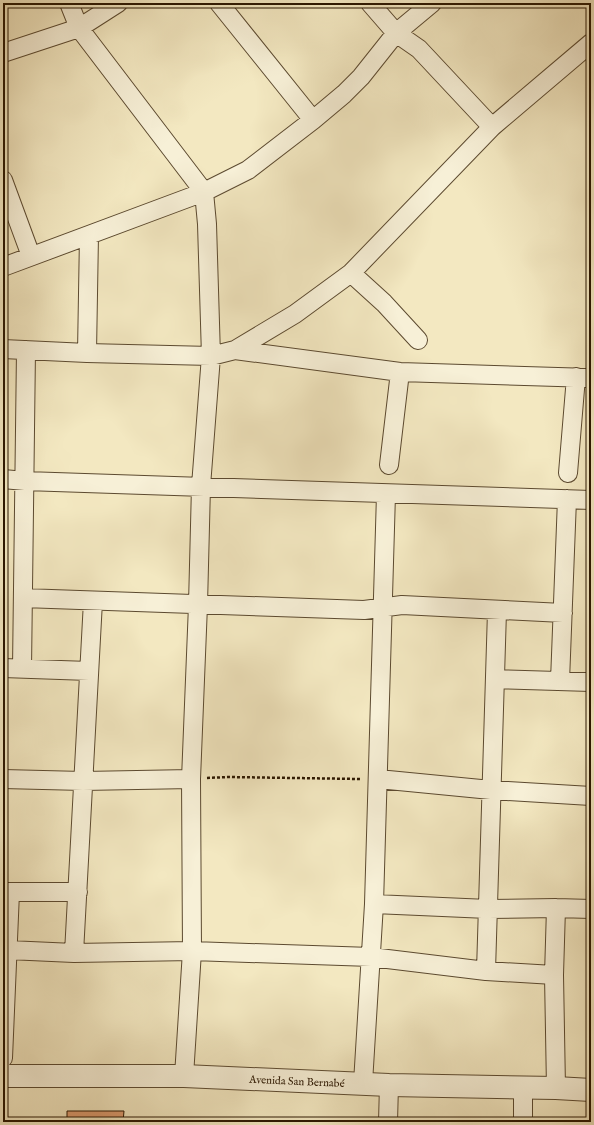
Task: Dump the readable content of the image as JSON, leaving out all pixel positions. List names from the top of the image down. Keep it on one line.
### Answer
{"streets":{"street":["Avenida San Bernabé"]}}
